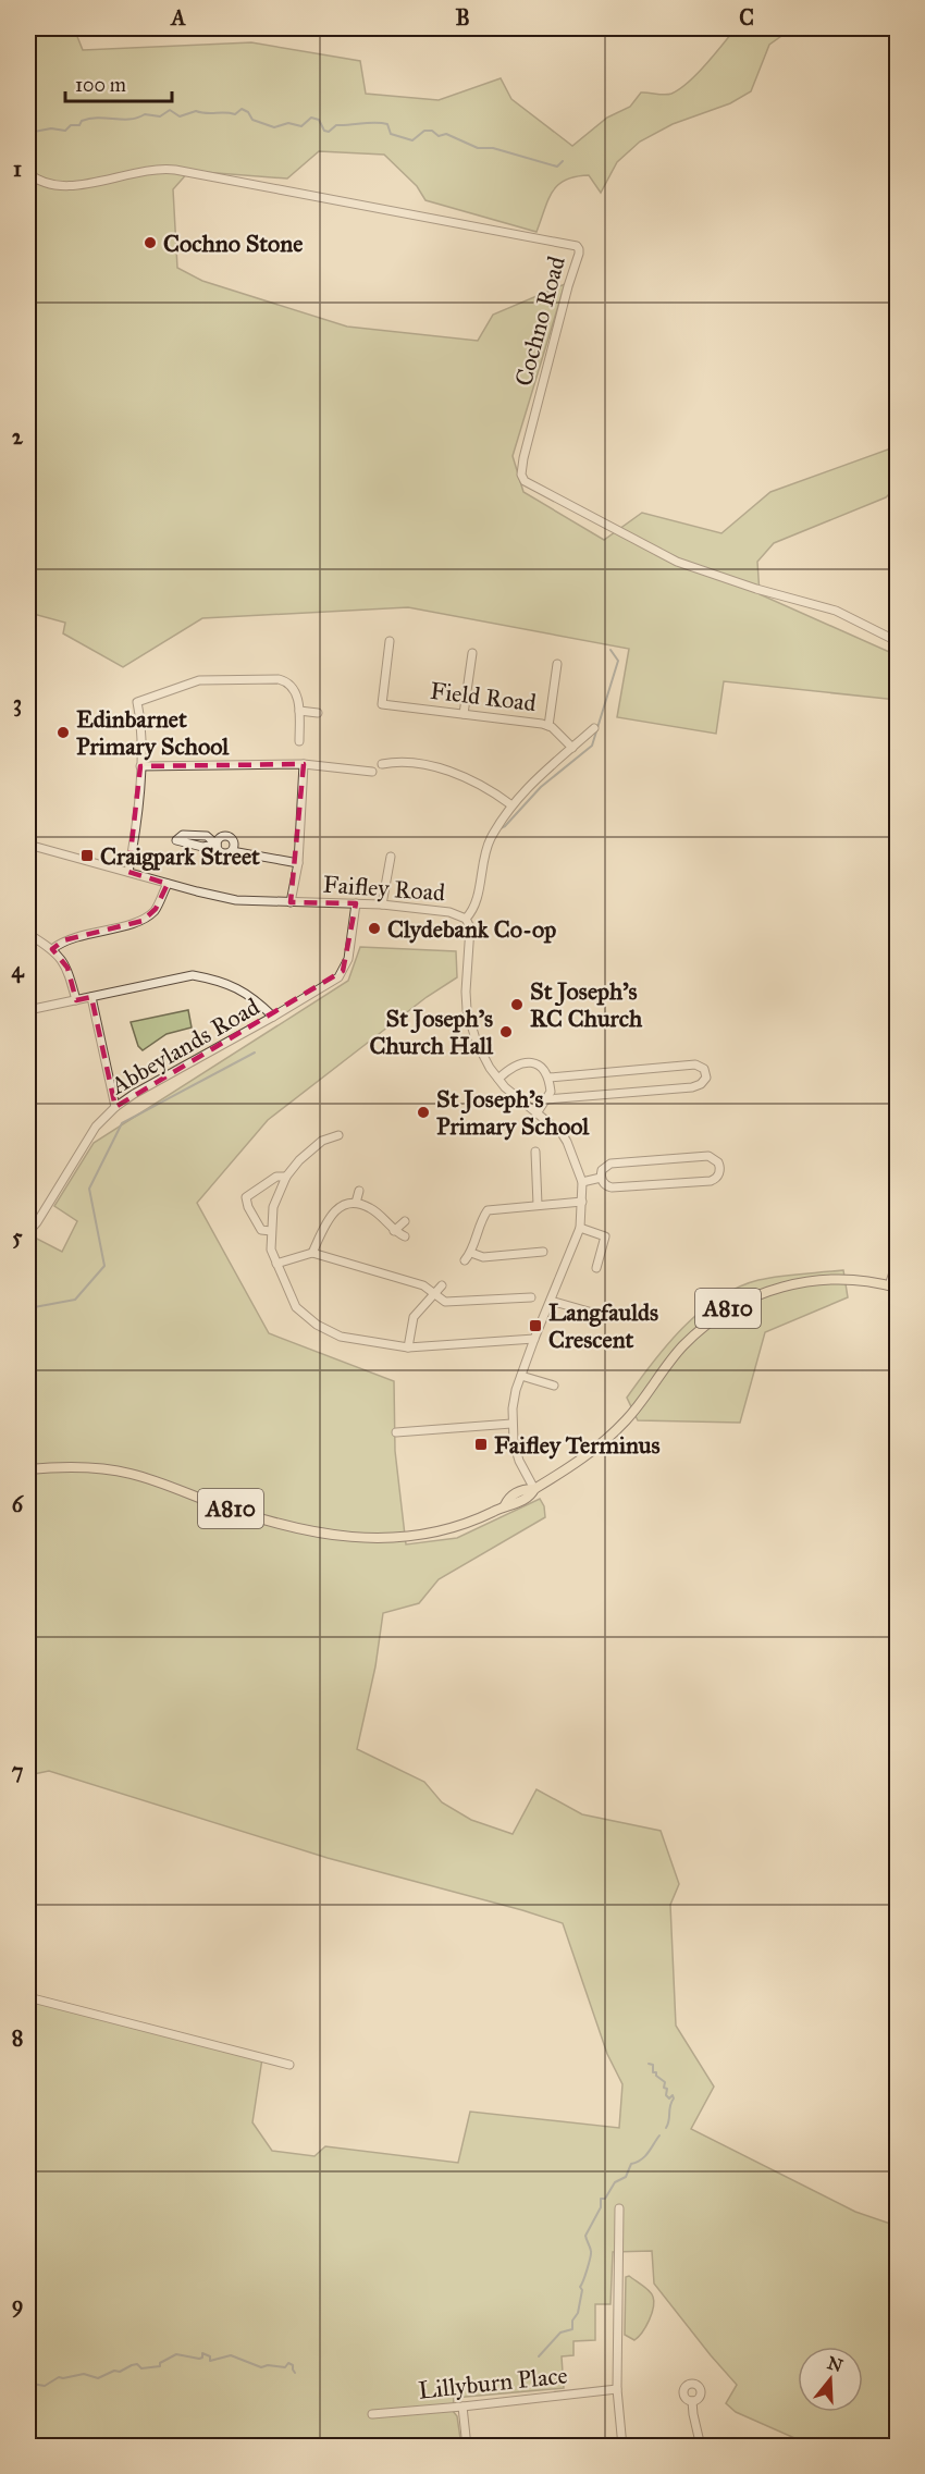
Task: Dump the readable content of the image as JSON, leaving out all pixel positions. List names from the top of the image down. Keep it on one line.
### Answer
{"streets":{"main road":["A810"],"street":["Cochno Road","Field Road","Faifley Road","Abbeylands Road","Lillyburn Place"]},"crossings":[["Faifley Road","Abbeylands Road"],["Faifley Road","A810"]],"places":{"other":["Cochno Stone","Edinbarnet Primary School","Clydebank Co-op","St Joseph's RC Church","St Joseph's Church Hall","St Joseph's Primary School"],"transit":["Craigpark Street","Langfaulds Crescent","Faifley Terminus"]},"scale_bar":"100 m","north":"top","grid":{"columns":["A","B","C"],"rows":["1","2","3","4","5","6","7","8","9"]}}
